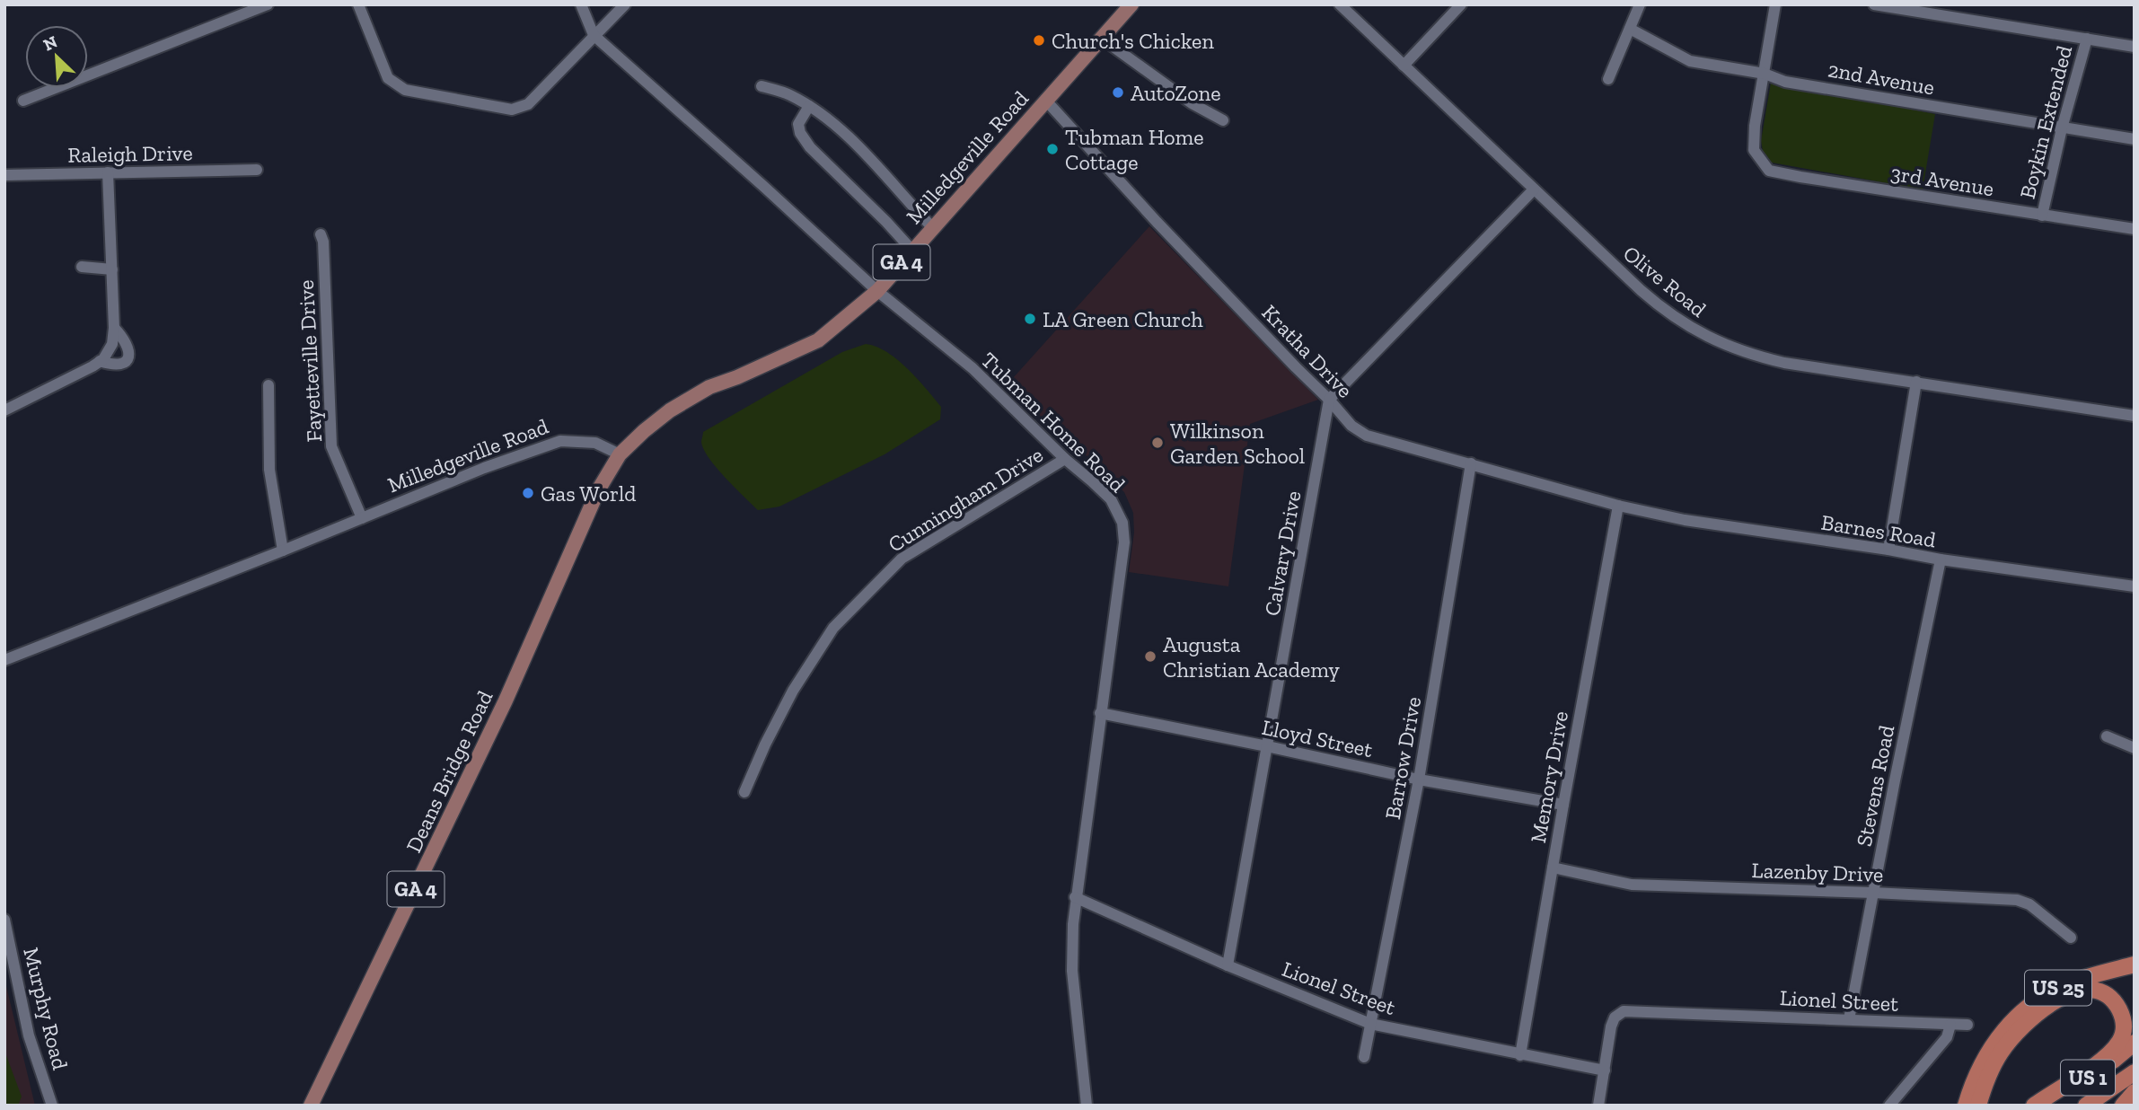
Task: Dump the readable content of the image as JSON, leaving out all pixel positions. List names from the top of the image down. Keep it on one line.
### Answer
{"streets":{"highway":["US 25","US 1"],"main road":["Milledgeville Road","GA 4","Deans Bridge Road"],"street":["2nd Avenue","Boykin Extended","Raleigh Drive","3rd Avenue","Olive Road","Kratha Drive","Fayetteville Drive","Tubman Home Road","Cunningham Drive","Barnes Road","Calvary Drive","Lloyd Street","Barrow Drive","Memory Drive","Stevens Road","Lazenby Drive","Lionel Street","Murphy Road"]},"crossings":[["2nd Avenue","Boykin Extended"],["2nd Avenue","3rd Avenue"],["Boykin Extended","3rd Avenue"],["Milledgeville Road","Kratha Drive"],["Milledgeville Road","Fayetteville Drive"],["Milledgeville Road","Tubman Home Road"],["Milledgeville Road","Deans Bridge Road"],["Kratha Drive","Barnes Road"],["Kratha Drive","Calvary Drive"],["Kratha Drive","Barrow Drive"],["Kratha Drive","Memory Drive"],["Tubman Home Road","Cunningham Drive"],["Tubman Home Road","Lloyd Street"],["Tubman Home Road","Lionel Street"],["Barnes Road","Memory Drive"],["Barnes Road","Stevens Road"],["Calvary Drive","Lloyd Street"],["Calvary Drive","Lionel Street"],["Lloyd Street","Barrow Drive"],["Lloyd Street","Memory Drive"],["Barrow Drive","Lionel Street"],["Memory Drive","Lazenby Drive"],["Memory Drive","Lionel Street"],["Stevens Road","Lazenby Drive"],["Stevens Road","Lionel Street"]],"places":["Church's Chicken","AutoZone","Tubman Home Cottage","LA Green Church","Wilkinson Garden School","Gas World","Augusta Christian Academy"],"north":"top left"}
